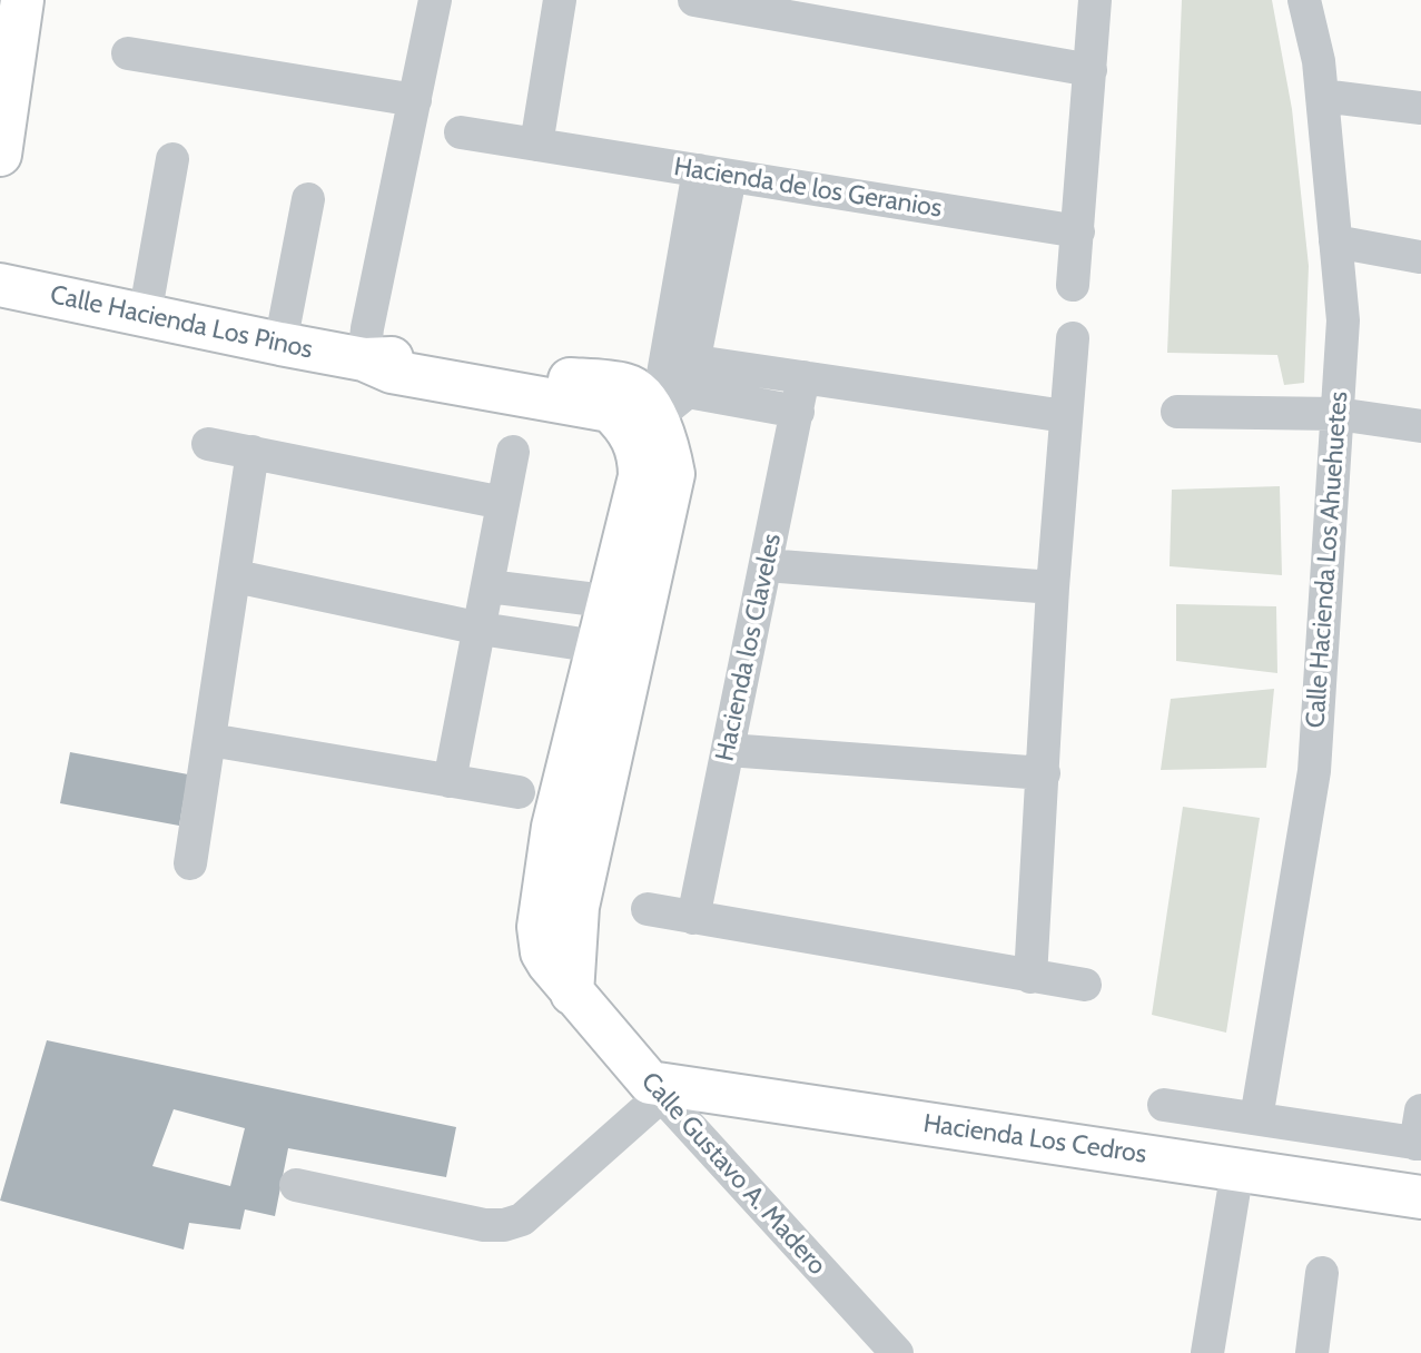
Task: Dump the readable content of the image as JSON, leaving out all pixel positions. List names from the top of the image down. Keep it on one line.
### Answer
{"streets":{"main road":["Calle Hacienda Los Pinos","Hacienda Los Cedros","Calle Gustavo A. Madero"],"street":["Hacienda de los Geranios","Calle Hacienda Los Ahuehuetes","Hacienda los Claveles"]},"crossings":[["Calle Hacienda Los Pinos","Calle Gustavo A. Madero"],["Hacienda Los Cedros","Calle Gustavo A. Madero"]]}
